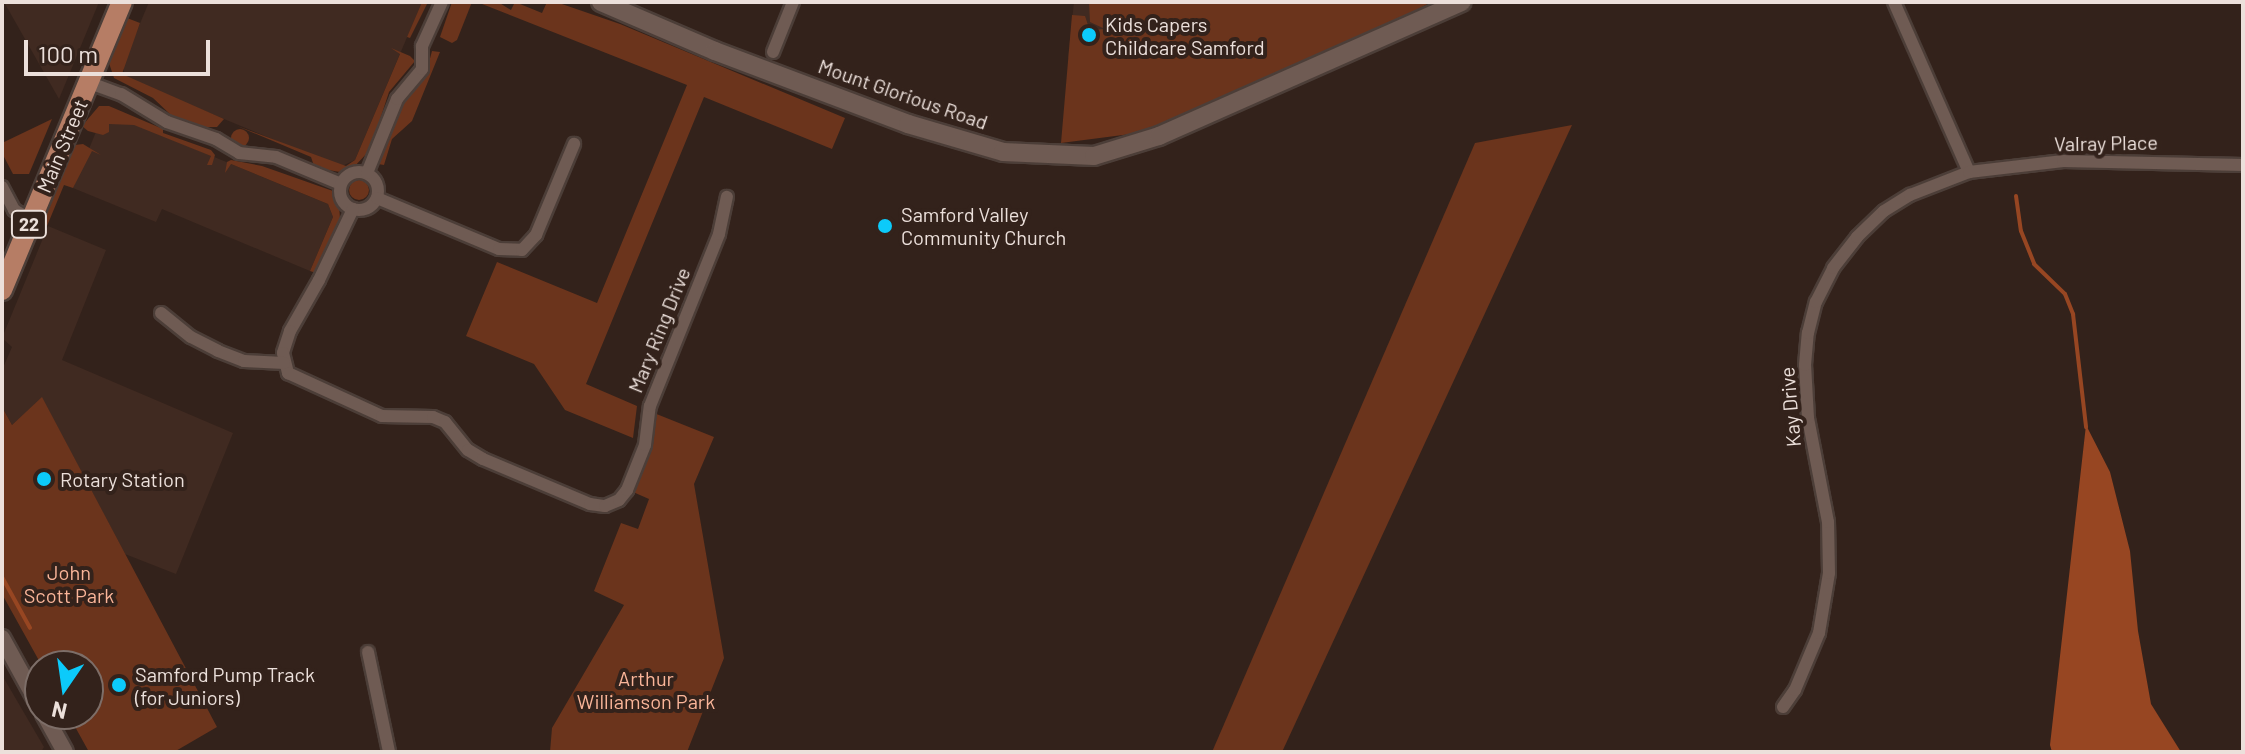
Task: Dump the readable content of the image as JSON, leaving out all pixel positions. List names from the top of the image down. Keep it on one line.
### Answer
{"streets":{"main road":["Mount Glorious Road","Main Street","22"],"street":["Valray Place","Mary Ring Drive","Kay Drive"]},"crossings":[["Valray Place","Kay Drive"]],"parks":["John Scott Park","Arthur Williamson Park"],"places":["Kids Capers Childcare Samford","Samford Valley Community Church","Rotary Station","Samford Pump Track (for Juniors)"],"scale_bar":"100 m","north":"bottom"}
